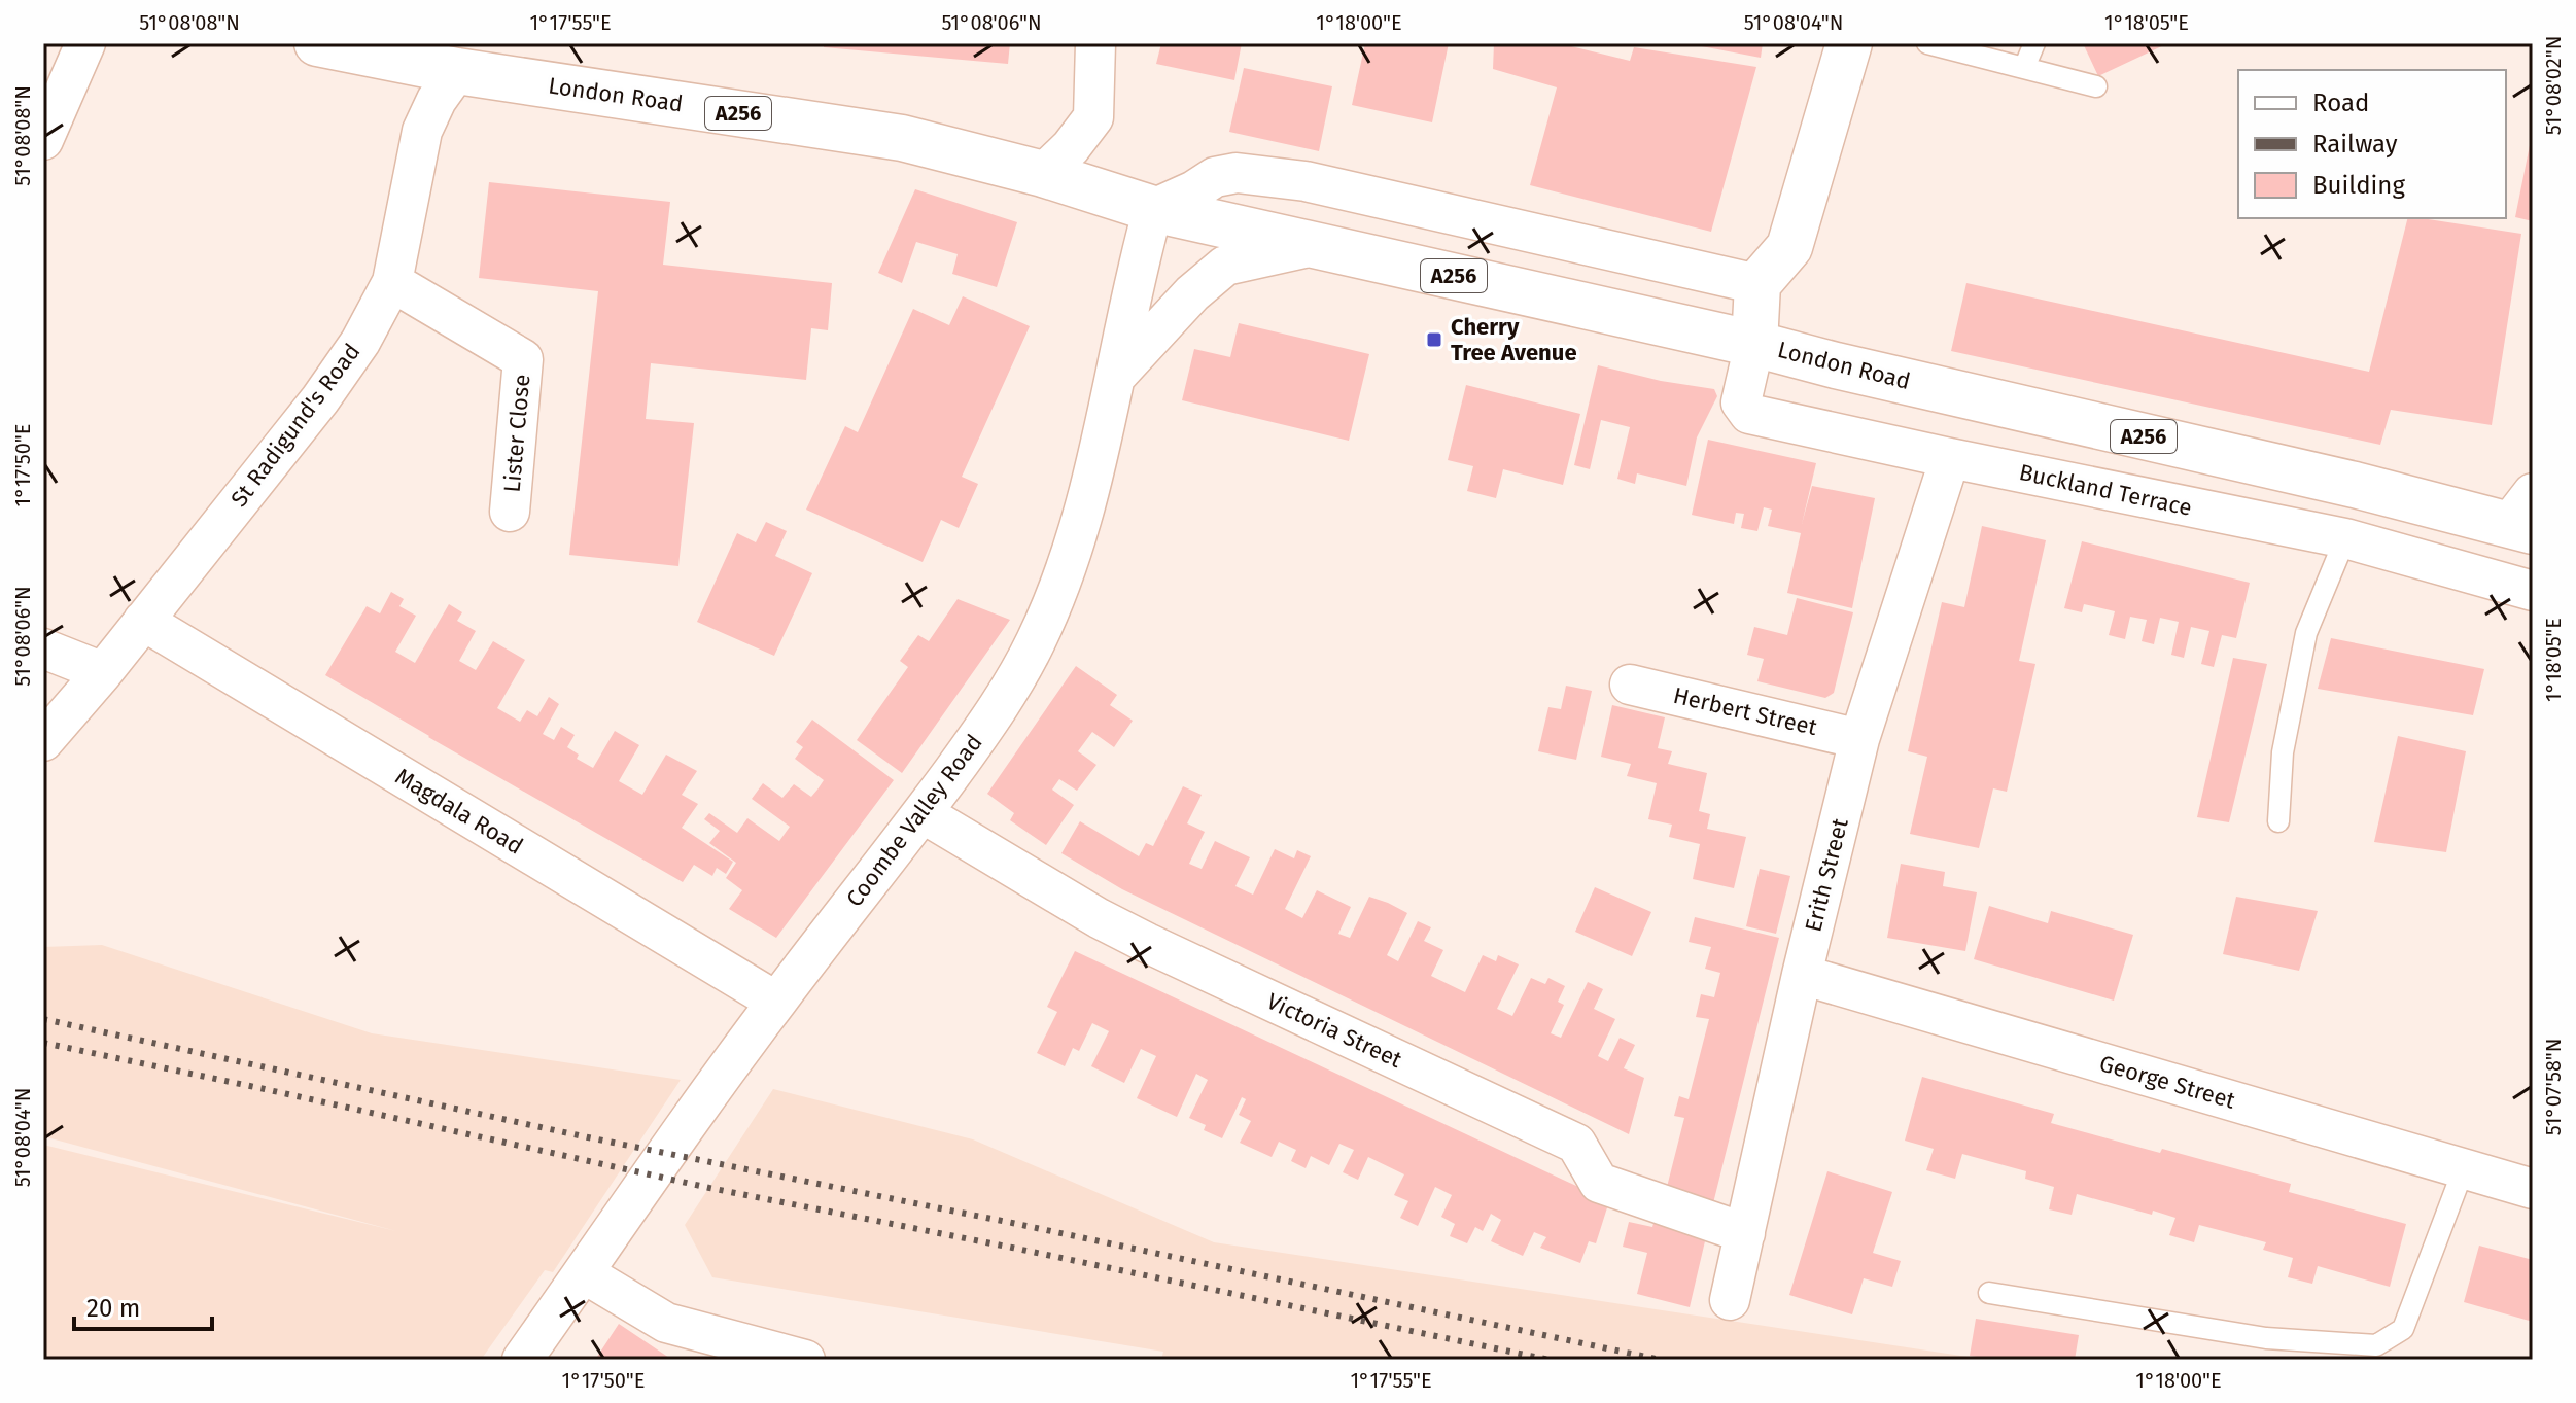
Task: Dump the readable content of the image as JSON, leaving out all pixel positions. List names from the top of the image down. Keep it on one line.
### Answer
{"streets":{"main road":["London Road","A256"],"street":["St Radigund's Road","Lister Close","Buckland Terrace","Herbert Street","Magdala Road","Coombe Valley Road","Erith Street","Victoria Street","George Street"]},"crossings":[["London Road","St Radigund's Road"],["London Road","Buckland Terrace"],["London Road","Coombe Valley Road"],["St Radigund's Road","Lister Close"],["St Radigund's Road","Magdala Road"],["Buckland Terrace","Erith Street"],["Herbert Street","Erith Street"],["Magdala Road","Coombe Valley Road"],["Coombe Valley Road","Victoria Street"],["Erith Street","Victoria Street"],["Erith Street","George Street"]],"places":{"transit":["Cherry Tree Avenue"]},"legend":["Road","Railway","Building"],"scale_bar":"20 m","coordinates":["51°08'08\"N","1°17'55\"E","51°08'06\"N","1°18'00\"E","51°08'04\"N","1°18'05\"E","51°08'02\"N","1°17'50\"E","51°07'58\"N"]}
